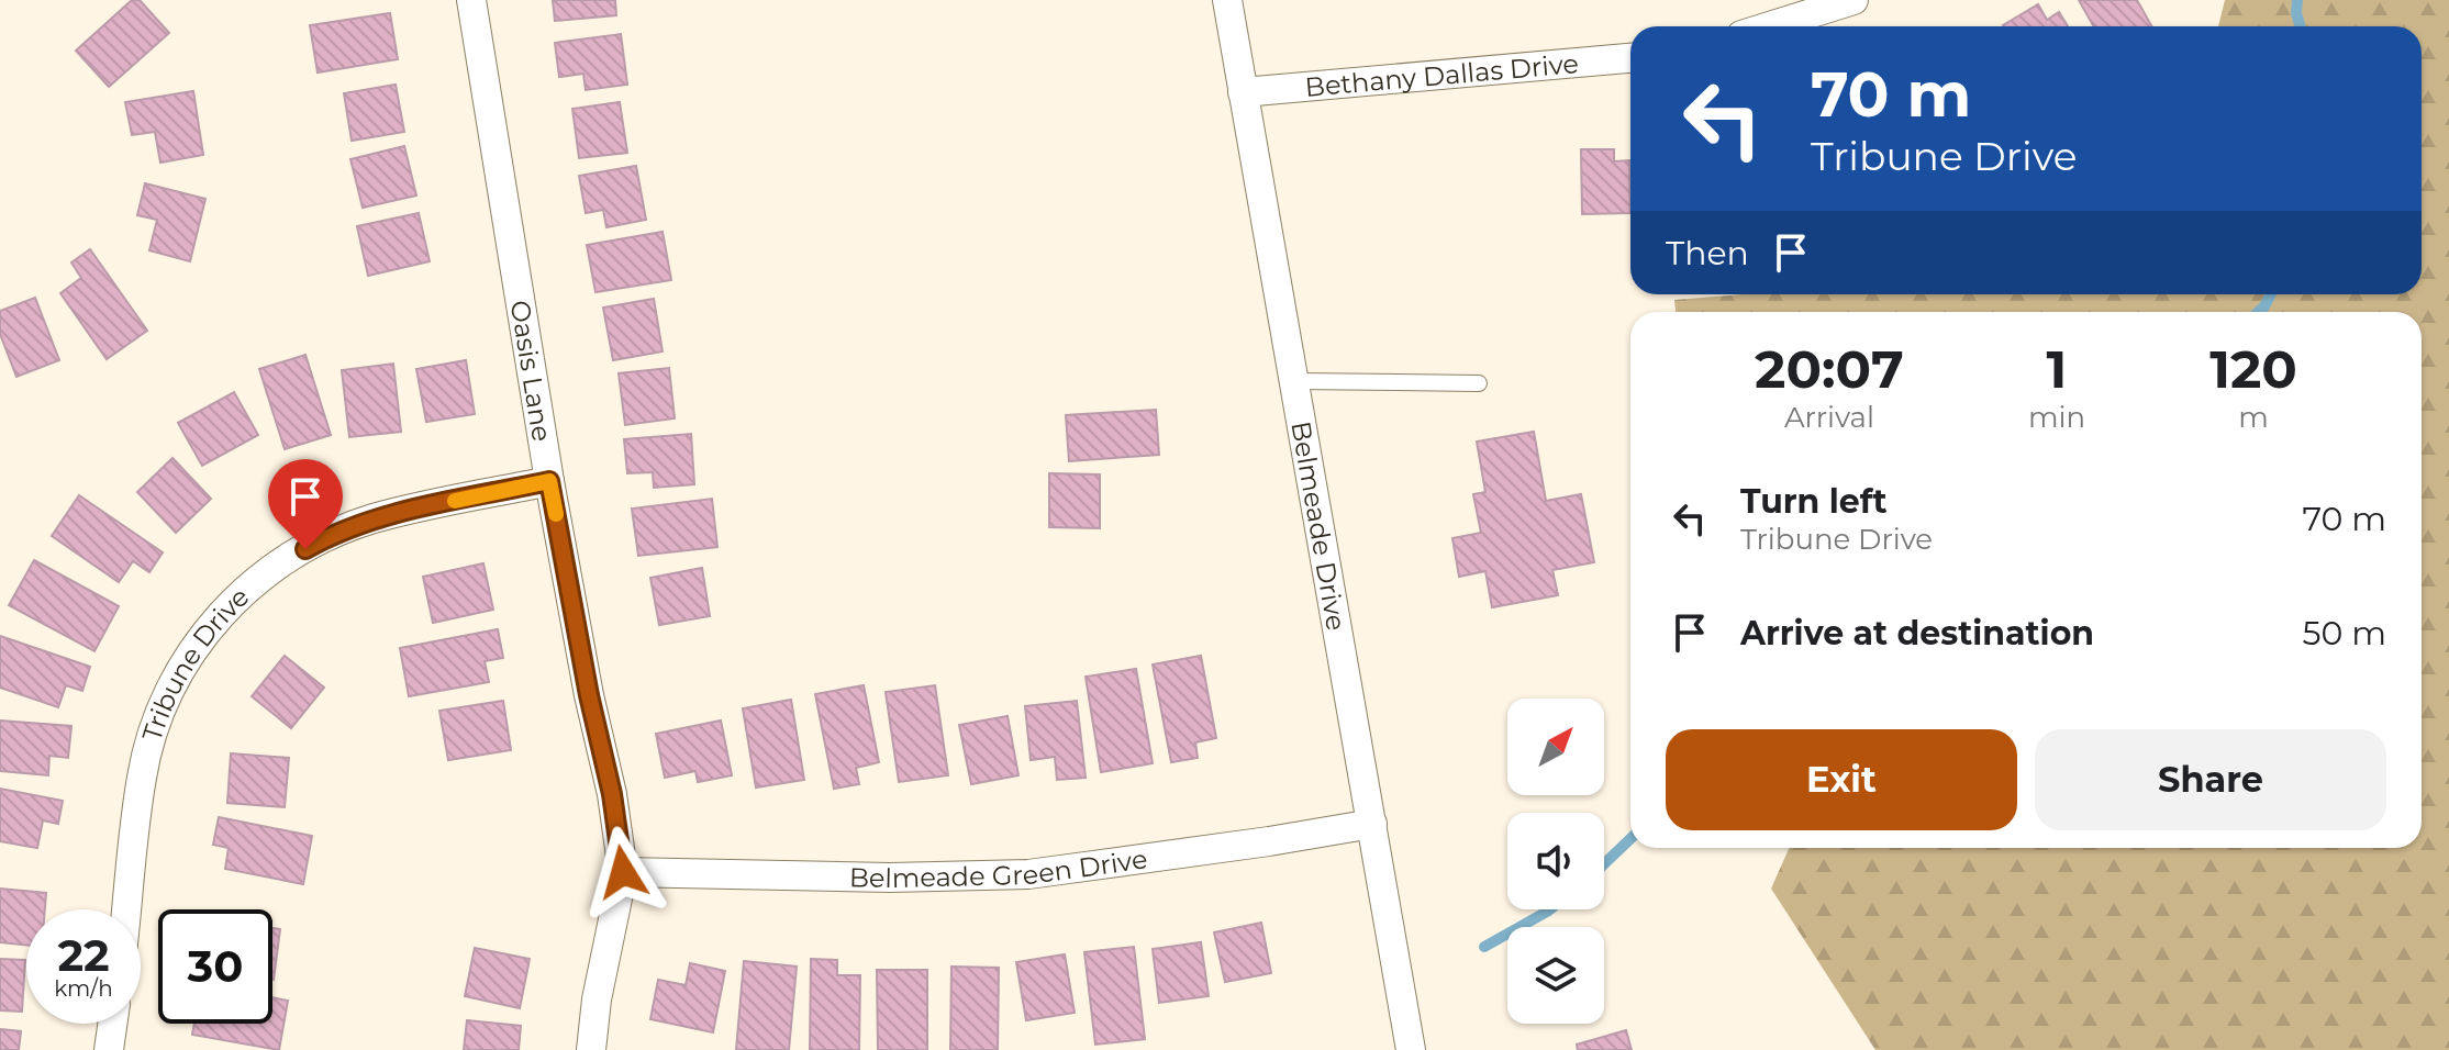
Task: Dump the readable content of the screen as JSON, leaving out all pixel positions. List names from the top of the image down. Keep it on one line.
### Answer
{"streets":{"street":["Bethany Dallas Drive","Oasis Lane","Belmeade Drive","Tribune Drive","Belmeade Green Drive"]},"crossings":[["Bethany Dallas Drive","Belmeade Drive"],["Oasis Lane","Tribune Drive"],["Oasis Lane","Belmeade Green Drive"],["Belmeade Drive","Belmeade Green Drive"]],"north":"top right","page":{"turn":["70 m","Tribune Drive"],"then":"Then","eta":["20:07","Arrival","1","min","120","m"],"list":[{"name":"Turn left","note":"Tribune Drive","value":"70 m"},{"name":"Arrive at destination","value":"50 m"}],"buttons":["Exit","Share"],"speed":"22 km/h","limit":"30"}}
